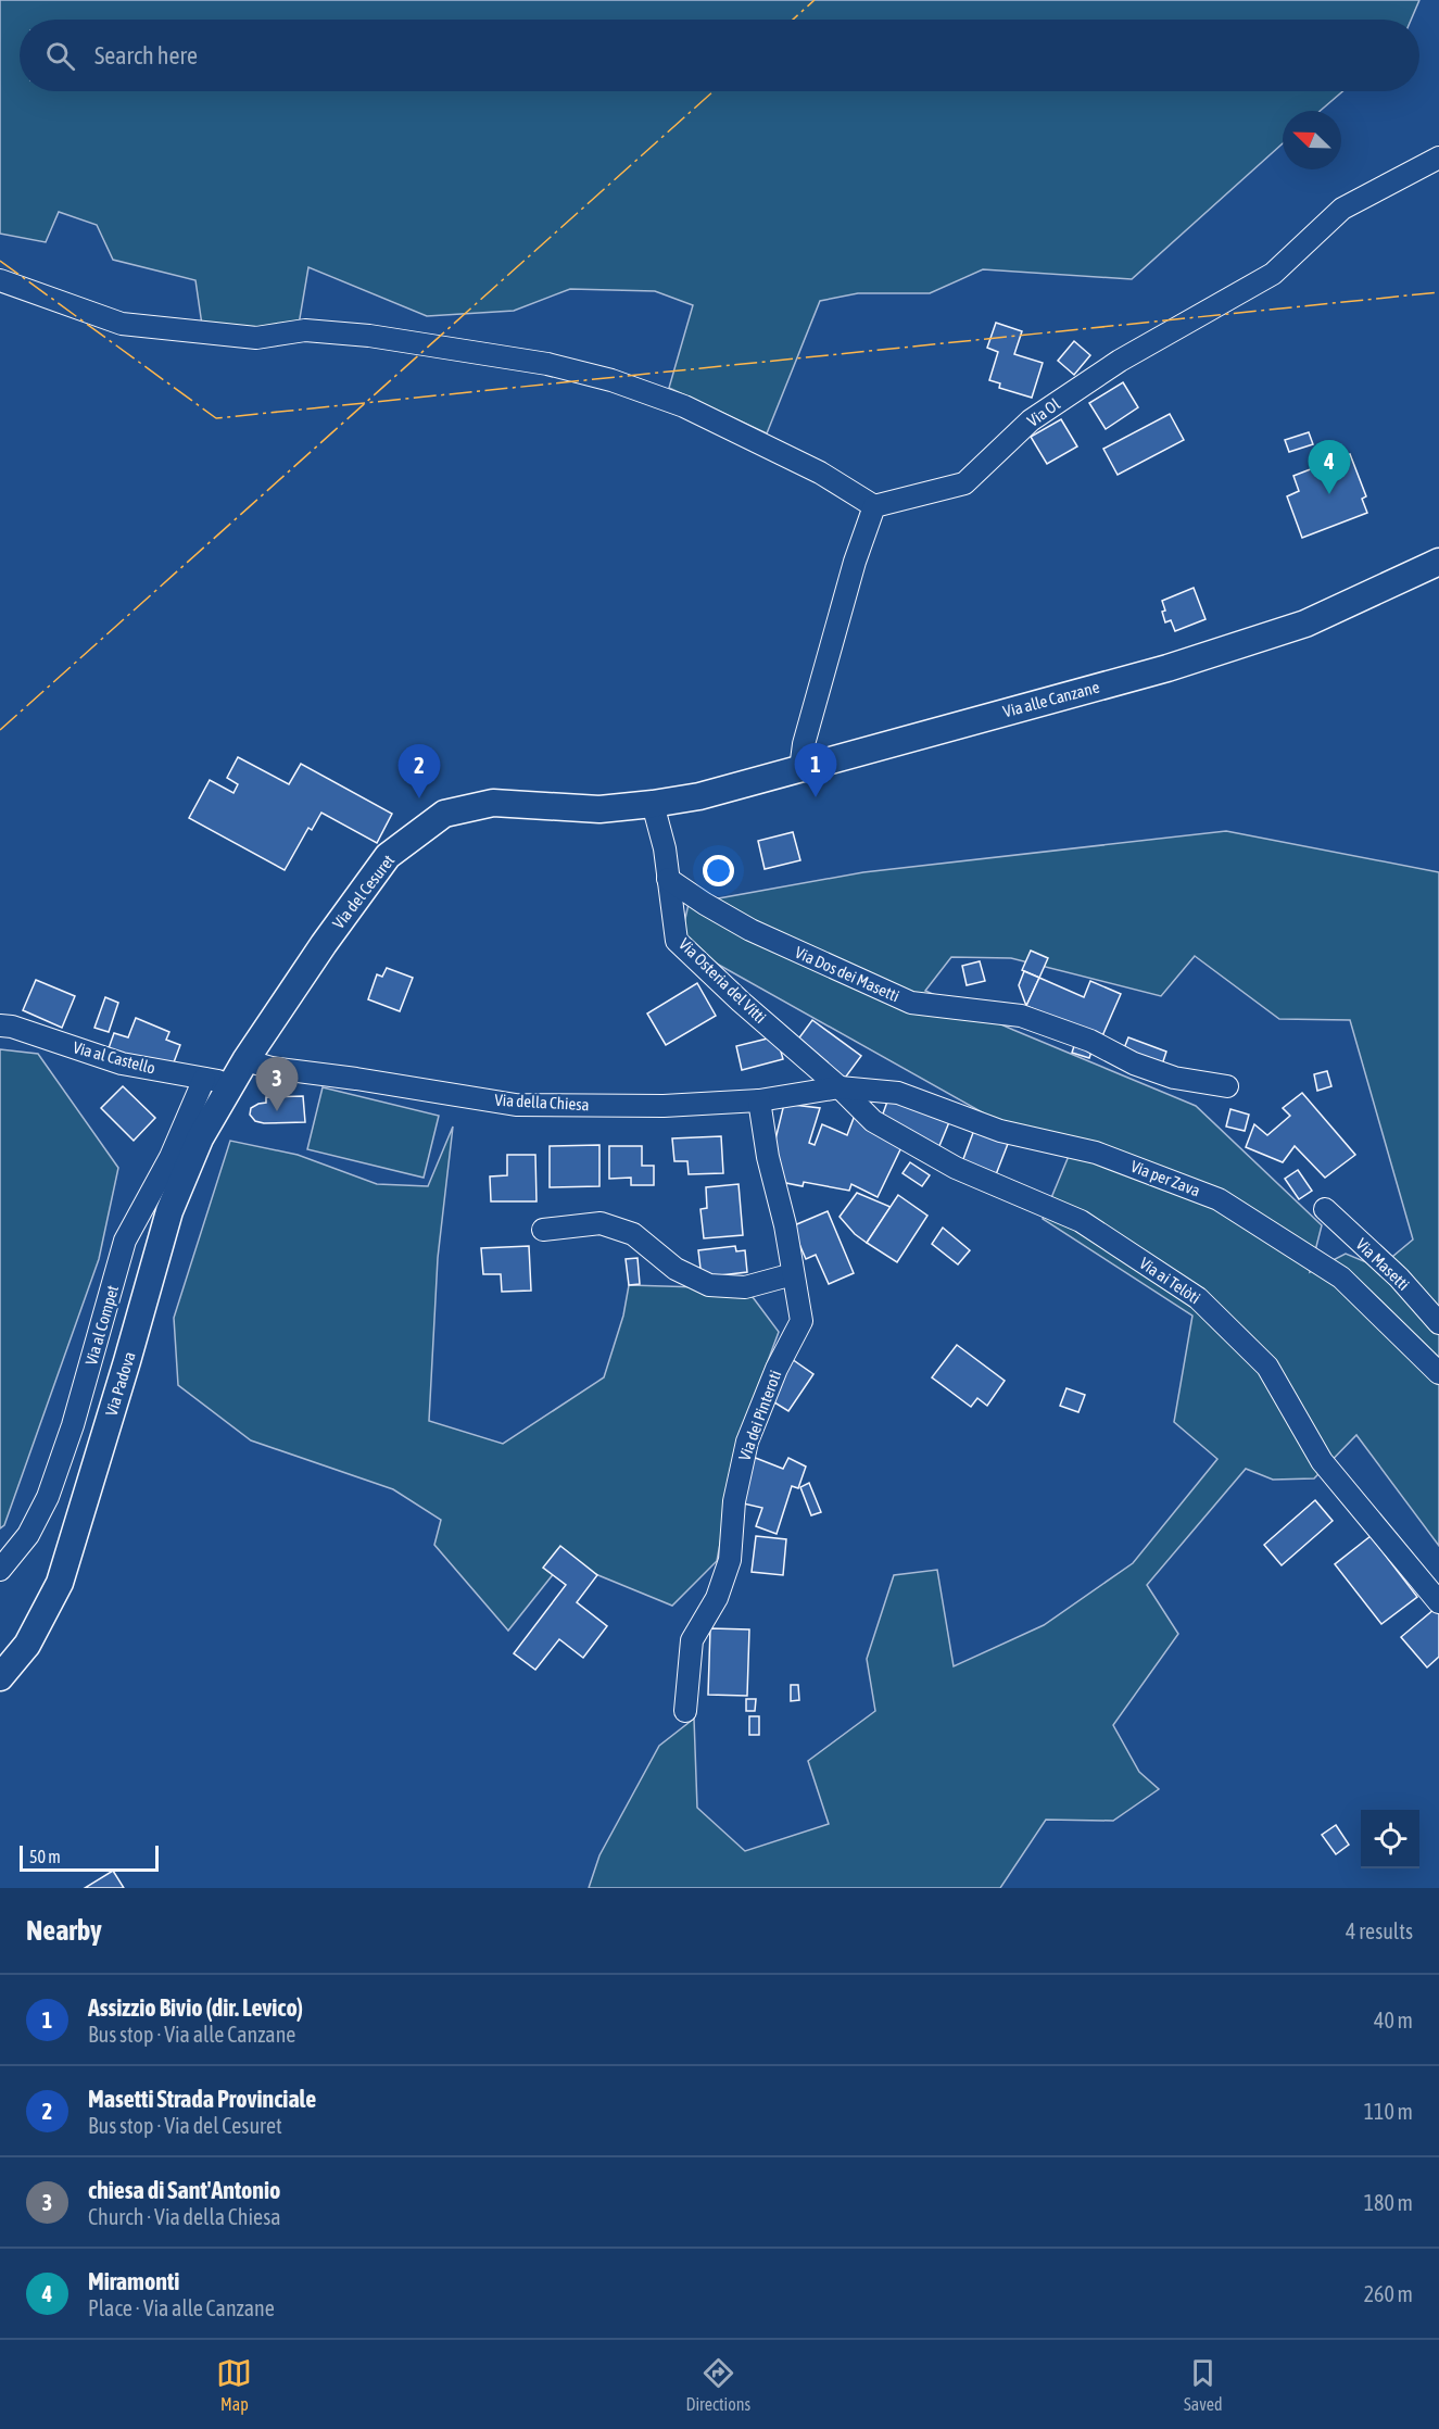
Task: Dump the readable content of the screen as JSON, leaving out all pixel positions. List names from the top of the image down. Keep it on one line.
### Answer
{"streets":{"main road":["Via alle Canzane","Via del Cesuret","Via Padova"],"street":["Via Ol","Via Dos dei Masetti","Via Osteria del Vitti","Via al Castello","Via della Chiesa","Via per Zava","Via Masetti","Via ai Telòti","Via al Compet","Via dei Pinteroti"]},"crossings":[["Via alle Canzane","Via del Cesuret"],["Via alle Canzane","Via Osteria del Vitti"],["Via del Cesuret","Via Osteria del Vitti"],["Via del Cesuret","Via al Castello"],["Via del Cesuret","Via della Chiesa"],["Via del Cesuret","Via Padova"],["Via Dos dei Masetti","Via Osteria del Vitti"],["Via Osteria del Vitti","Via della Chiesa"],["Via Osteria del Vitti","Via per Zava"],["Via Osteria del Vitti","Via ai Telòti"],["Via al Castello","Via al Compet"],["Via al Castello","Via Padova"],["Via della Chiesa","Via per Zava"],["Via della Chiesa","Via ai Telòti"],["Via della Chiesa","Via dei Pinteroti"],["Via per Zava","Via ai Telòti"]],"scale_bar":"50 m","north":"top left","page":{"search":"Search here","pins":["4","1","2","3"],"scale":"50 m","heading":["Nearby","4 results"],"list":[{"mark":"1","name":"Assizzio Bivio (dir. Levico)","note":"Bus stop · Via alle Canzane","value":"40 m"},{"mark":"2","name":"Masetti Strada Provinciale","note":"Bus stop · Via del Cesuret","value":"110 m"},{"mark":"3","name":"chiesa di Sant'Antonio","note":"Church · Via della Chiesa","value":"180 m"},{"mark":"4","name":"Miramonti","note":"Place · Via alle Canzane","value":"260 m"}],"nav":["Map","Directions","Saved"]}}
